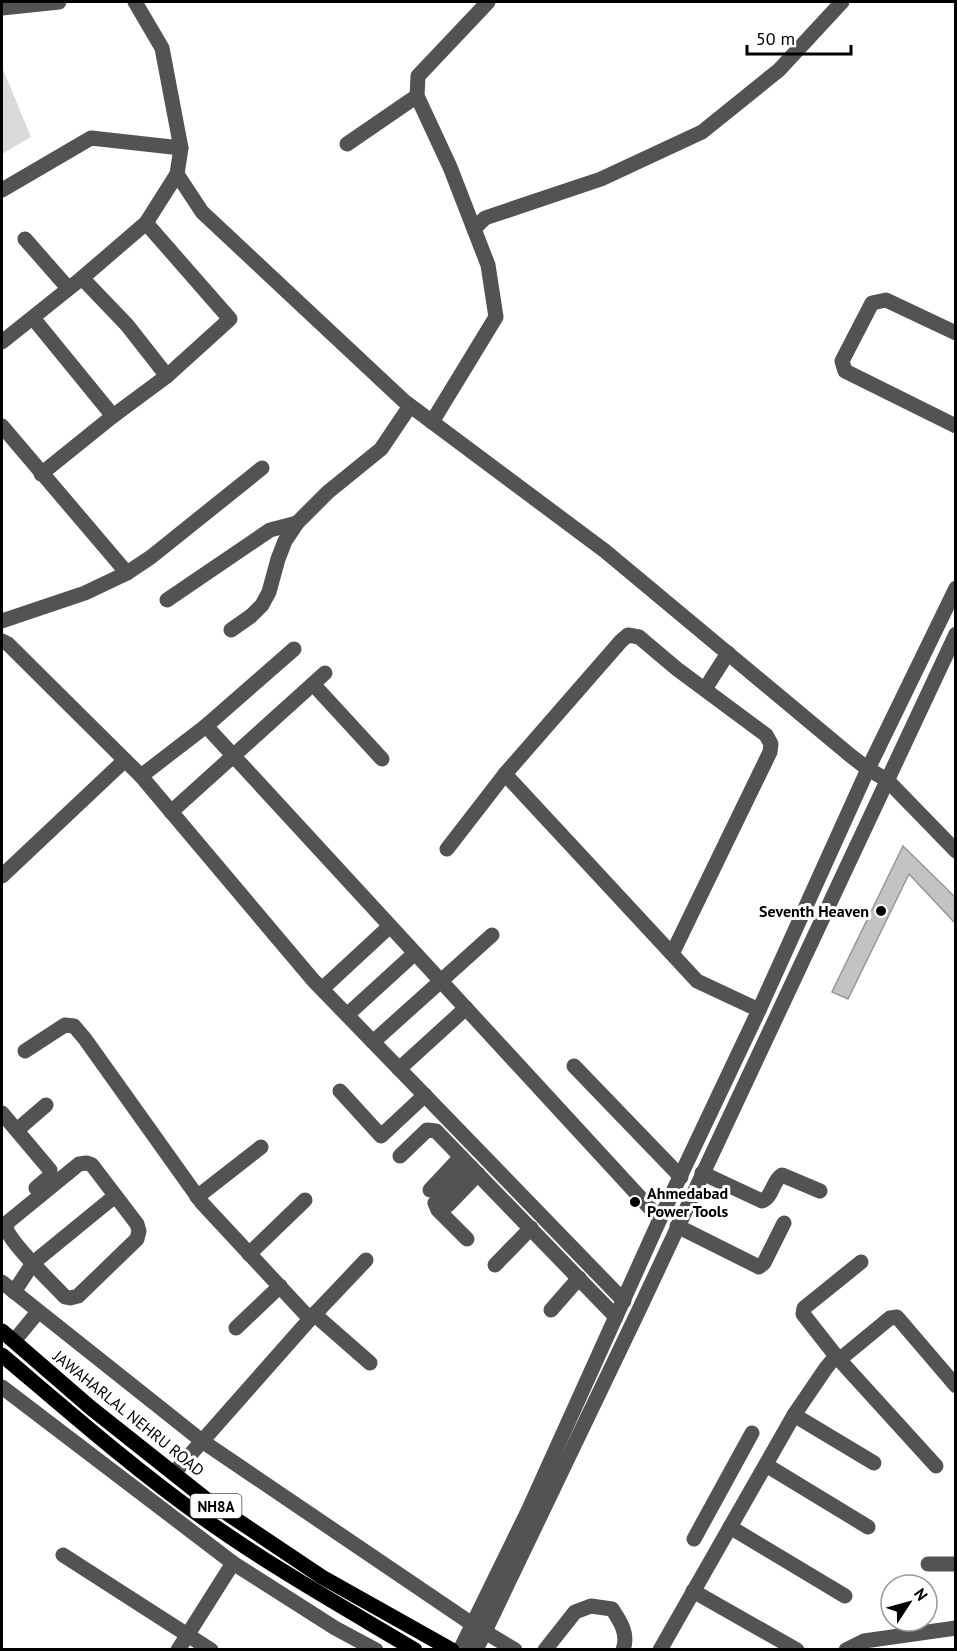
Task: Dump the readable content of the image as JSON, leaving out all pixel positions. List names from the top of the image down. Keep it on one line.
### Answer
{"streets":{"main road":["JAWAHARLAL NEHRU ROAD","NH8A"]},"places":["Seventh Heaven","Ahmedabad Power Tools"],"scale_bar":"50 m","north":"top right"}
